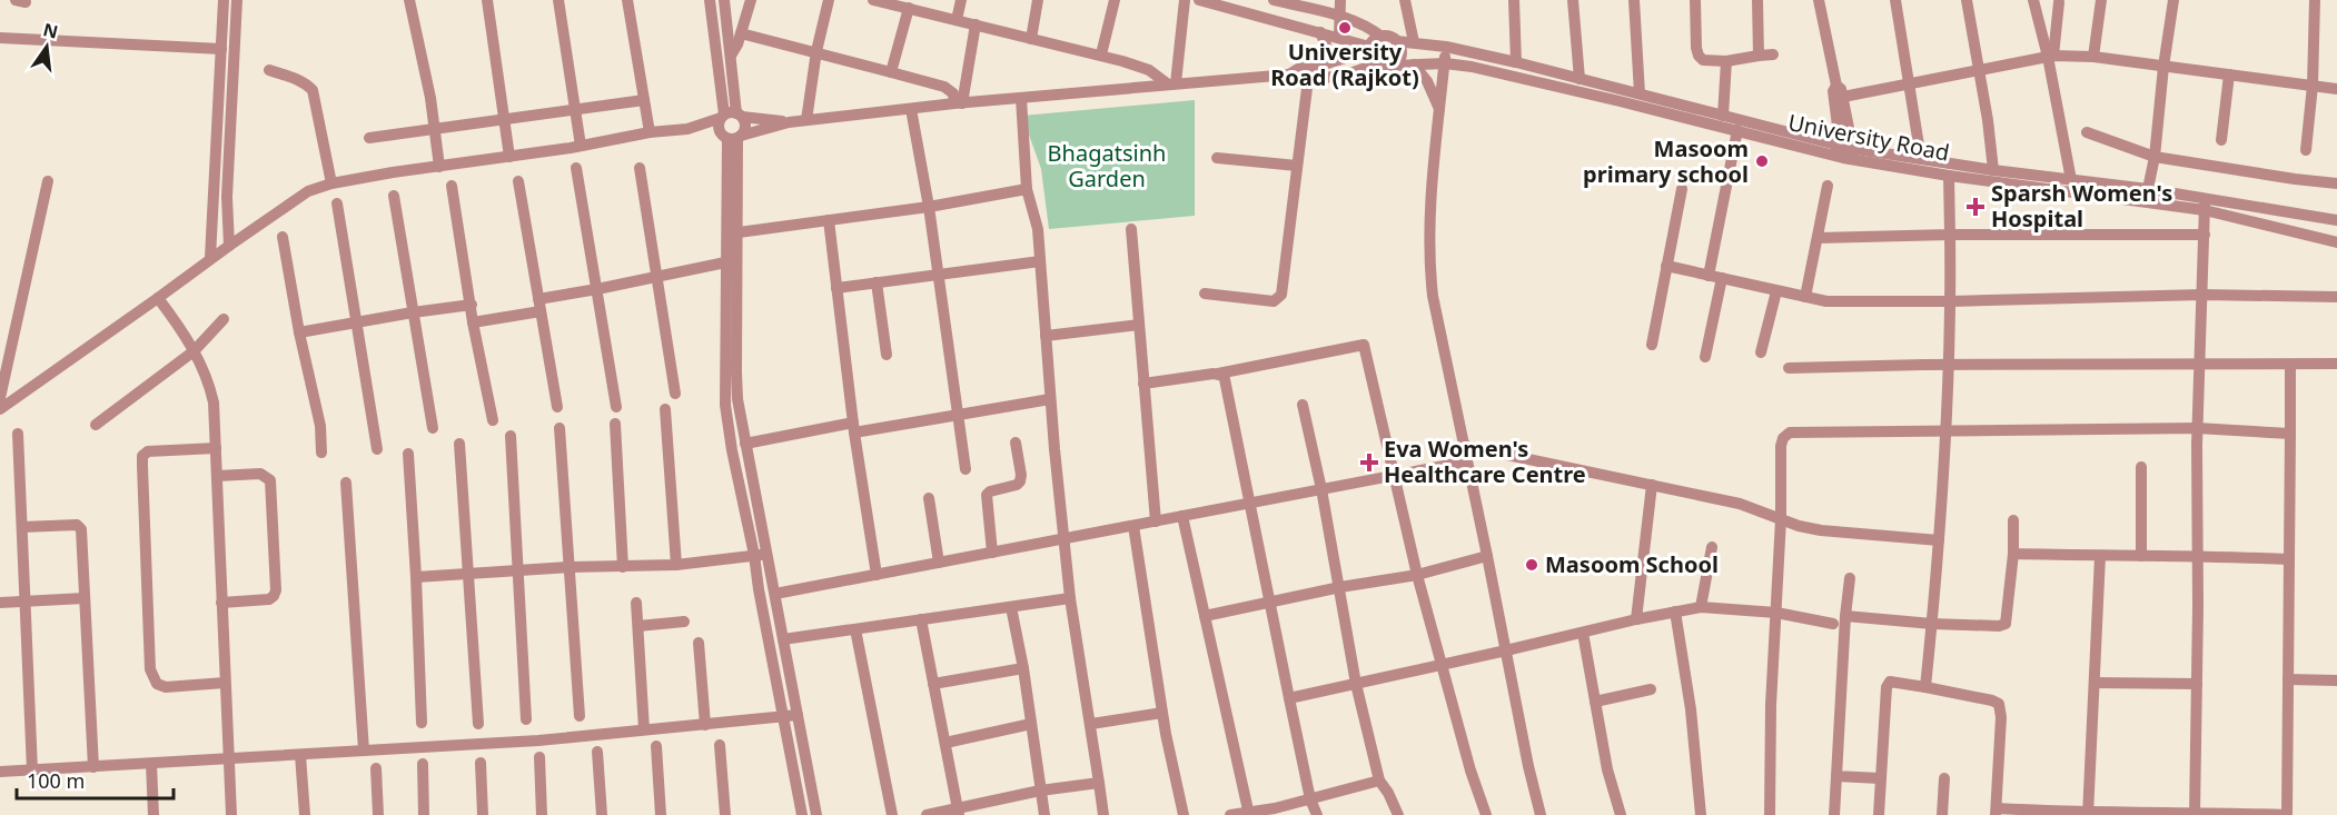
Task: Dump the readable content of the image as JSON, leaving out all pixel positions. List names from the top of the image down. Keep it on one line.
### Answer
{"streets":{"street":["University Road"]},"parks":["Bhagatsinh Garden"],"places":{"other":["University Road (Rajkot)","Masoom primary school","Masoom School"],"health":["Sparsh Women's Hospital","Eva Women's Healthcare Centre"]},"scale_bar":"100 m","north":"top"}
